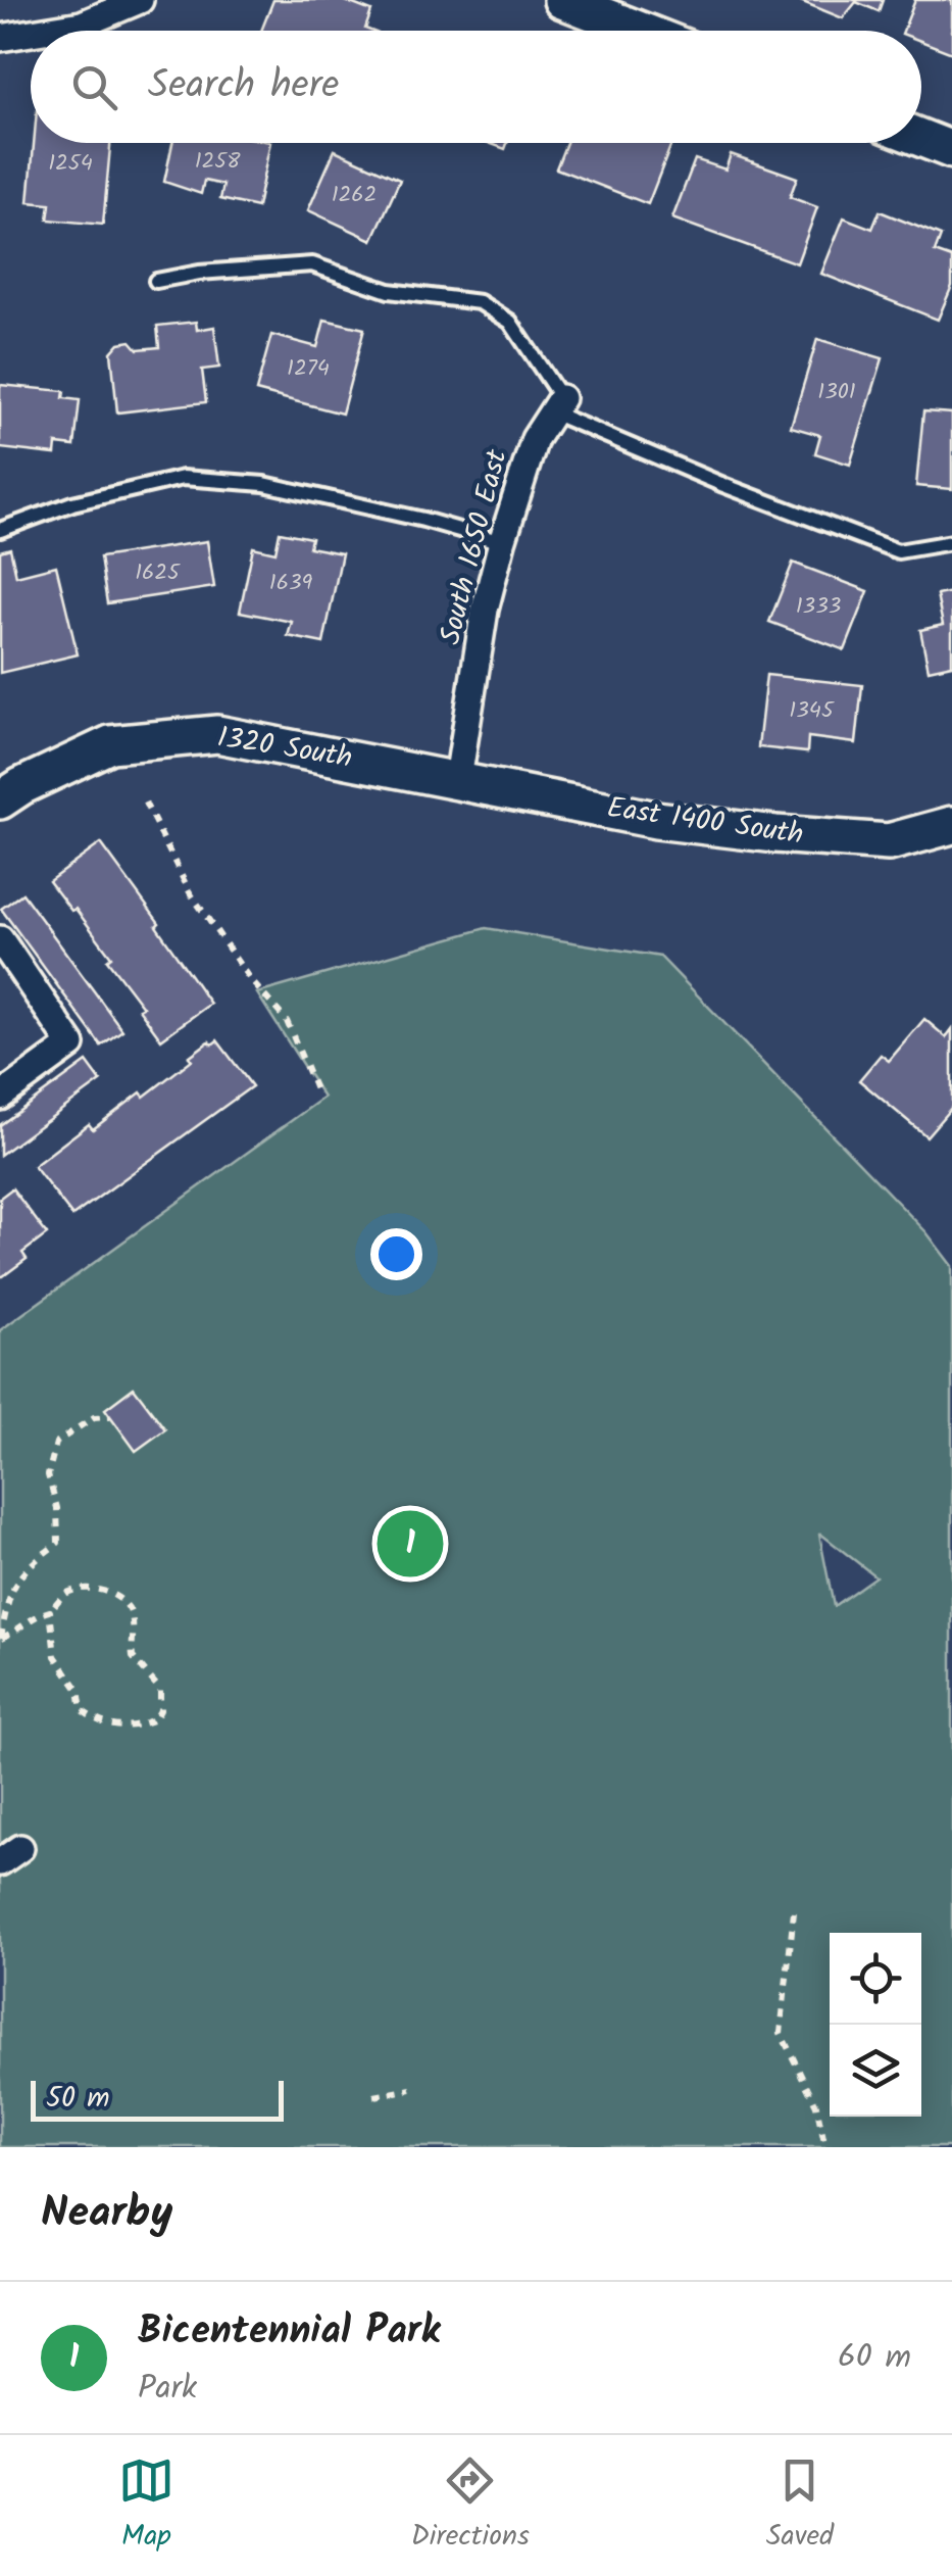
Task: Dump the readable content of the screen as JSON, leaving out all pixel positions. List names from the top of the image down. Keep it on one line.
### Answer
{"streets":{"street":["South 1650 East","1320 South","East 1400 South"]},"crossings":[["South 1650 East","1320 South"],["South 1650 East","East 1400 South"],["1320 South","East 1400 South"]],"house_numbers":["1258","1254","1262","1274","1301","1625","1639","1333","1345"],"scale_bar":"50 m","page":{"search":"Search here","pins":"1","scale":"50 m","heading":"Nearby","list":[{"mark":"1","name":"Bicentennial Park","note":"Park","value":"60 m"}],"nav":["Map","Directions","Saved"]}}
